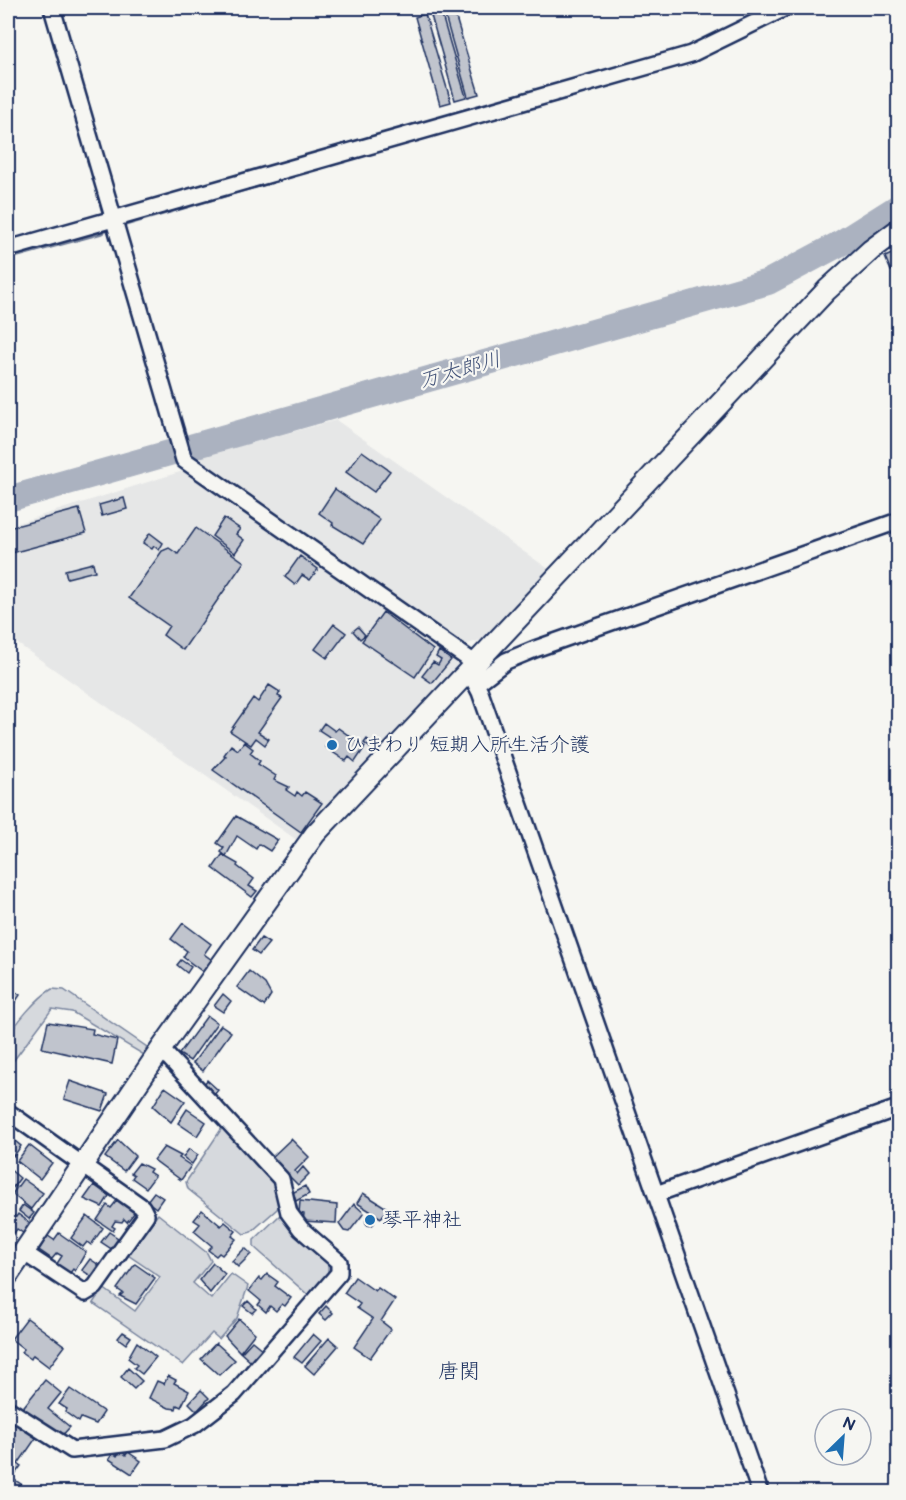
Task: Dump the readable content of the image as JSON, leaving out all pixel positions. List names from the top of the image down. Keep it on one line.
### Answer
{"districts":["唐関"],"water":["万太郎川"],"places":["ひまわり 短期入所生活介護","琴平神社"],"north":"top right"}
